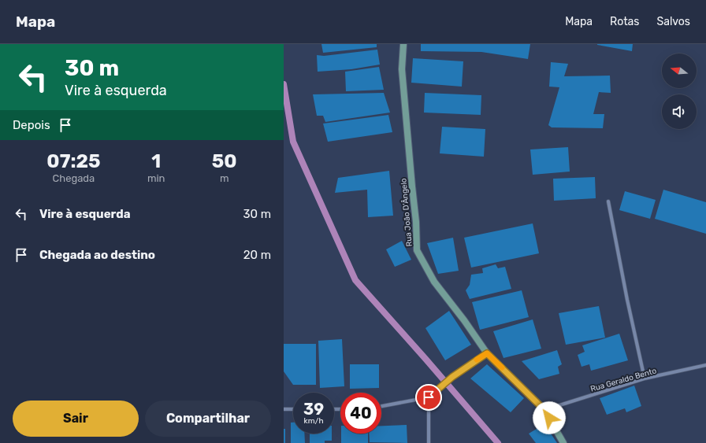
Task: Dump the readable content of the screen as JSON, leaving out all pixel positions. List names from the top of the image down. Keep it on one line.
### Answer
{"streets":{"street":["Rua João D'Ângelo","Rua Geraldo Bento"]},"crossings":[["Rua João D'Ângelo","Rua Geraldo Bento"]],"north":"left","page":{"header":"Mapa","nav":["Mapa","Rotas","Salvos"],"turn":["30 m","Vire à esquerda"],"then":"Depois","eta":["07:25","Chegada","1","min","50","m"],"list":[{"name":"Vire à esquerda","value":"30 m"},{"name":"Chegada ao destino","value":"20 m"}],"speed":"39 km/h","limit":"40","buttons":["Sair","Compartilhar"]}}
